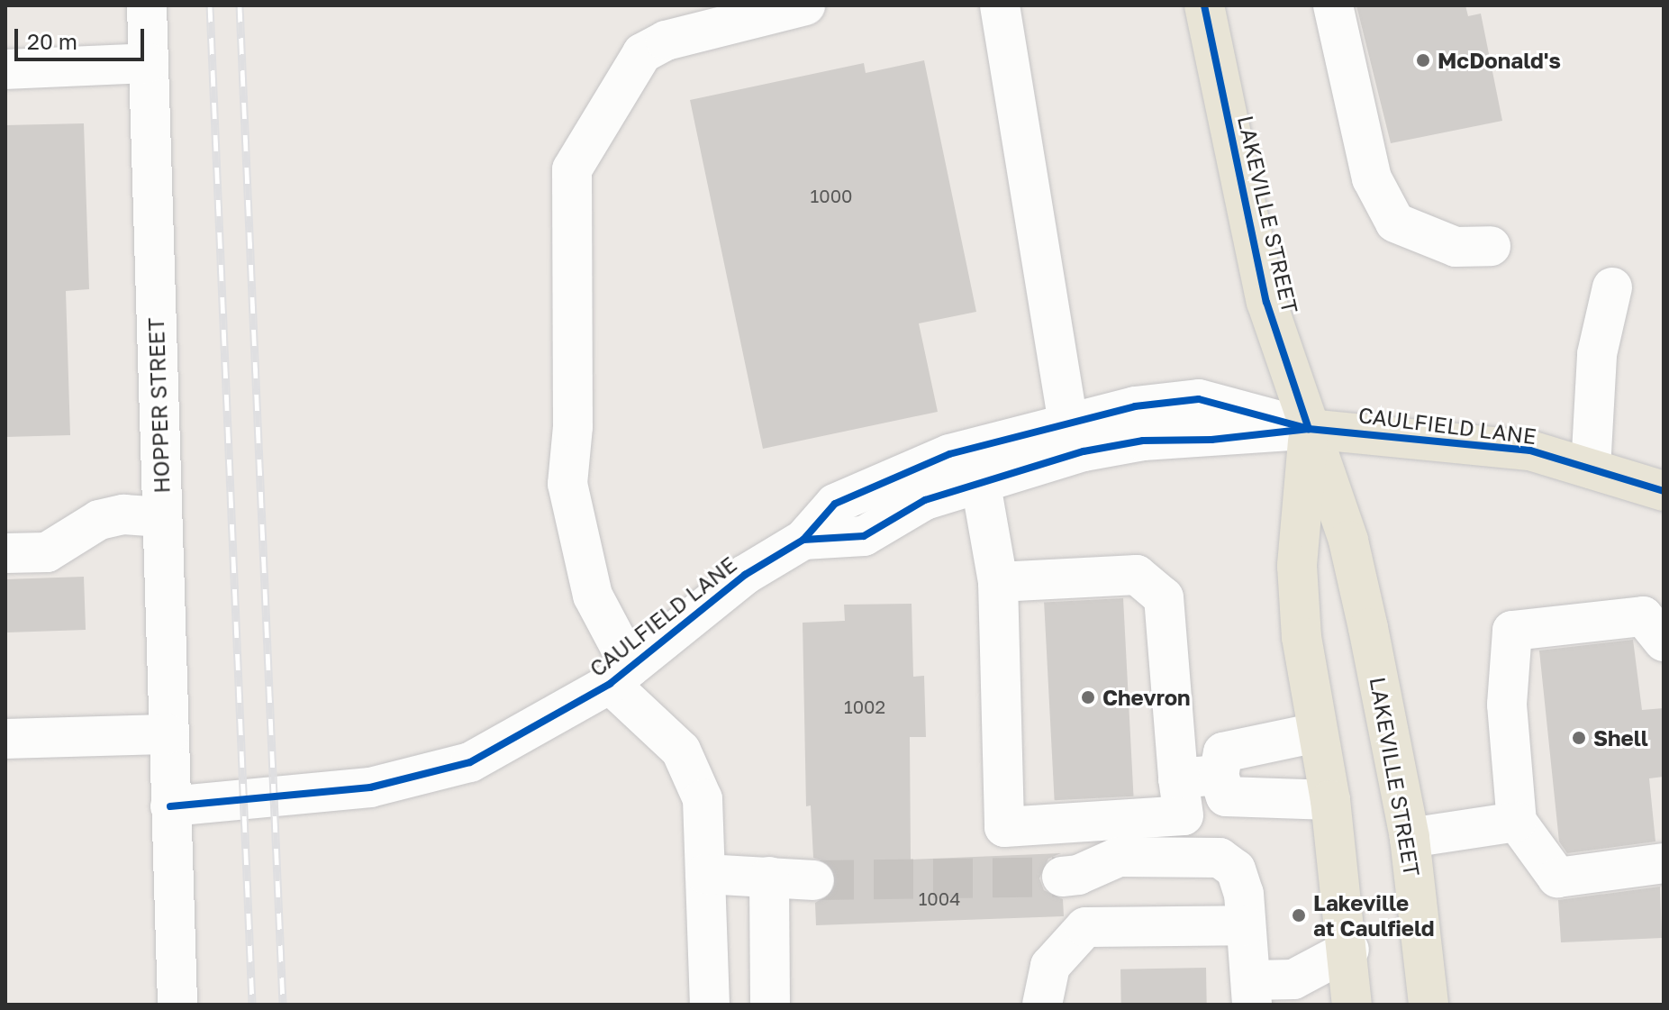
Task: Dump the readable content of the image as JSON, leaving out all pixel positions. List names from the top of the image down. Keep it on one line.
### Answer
{"streets":{"main road":["LAKEVILLE STREET","CAULFIELD LANE"],"street":["HOPPER STREET"]},"crossings":[["LAKEVILLE STREET","CAULFIELD LANE"],["HOPPER STREET","CAULFIELD LANE"]],"places":["McDonald's","Chevron","Shell","Lakeville at Caulfield"],"house_numbers":["1000","1002","1004"],"scale_bar":"20 m"}
